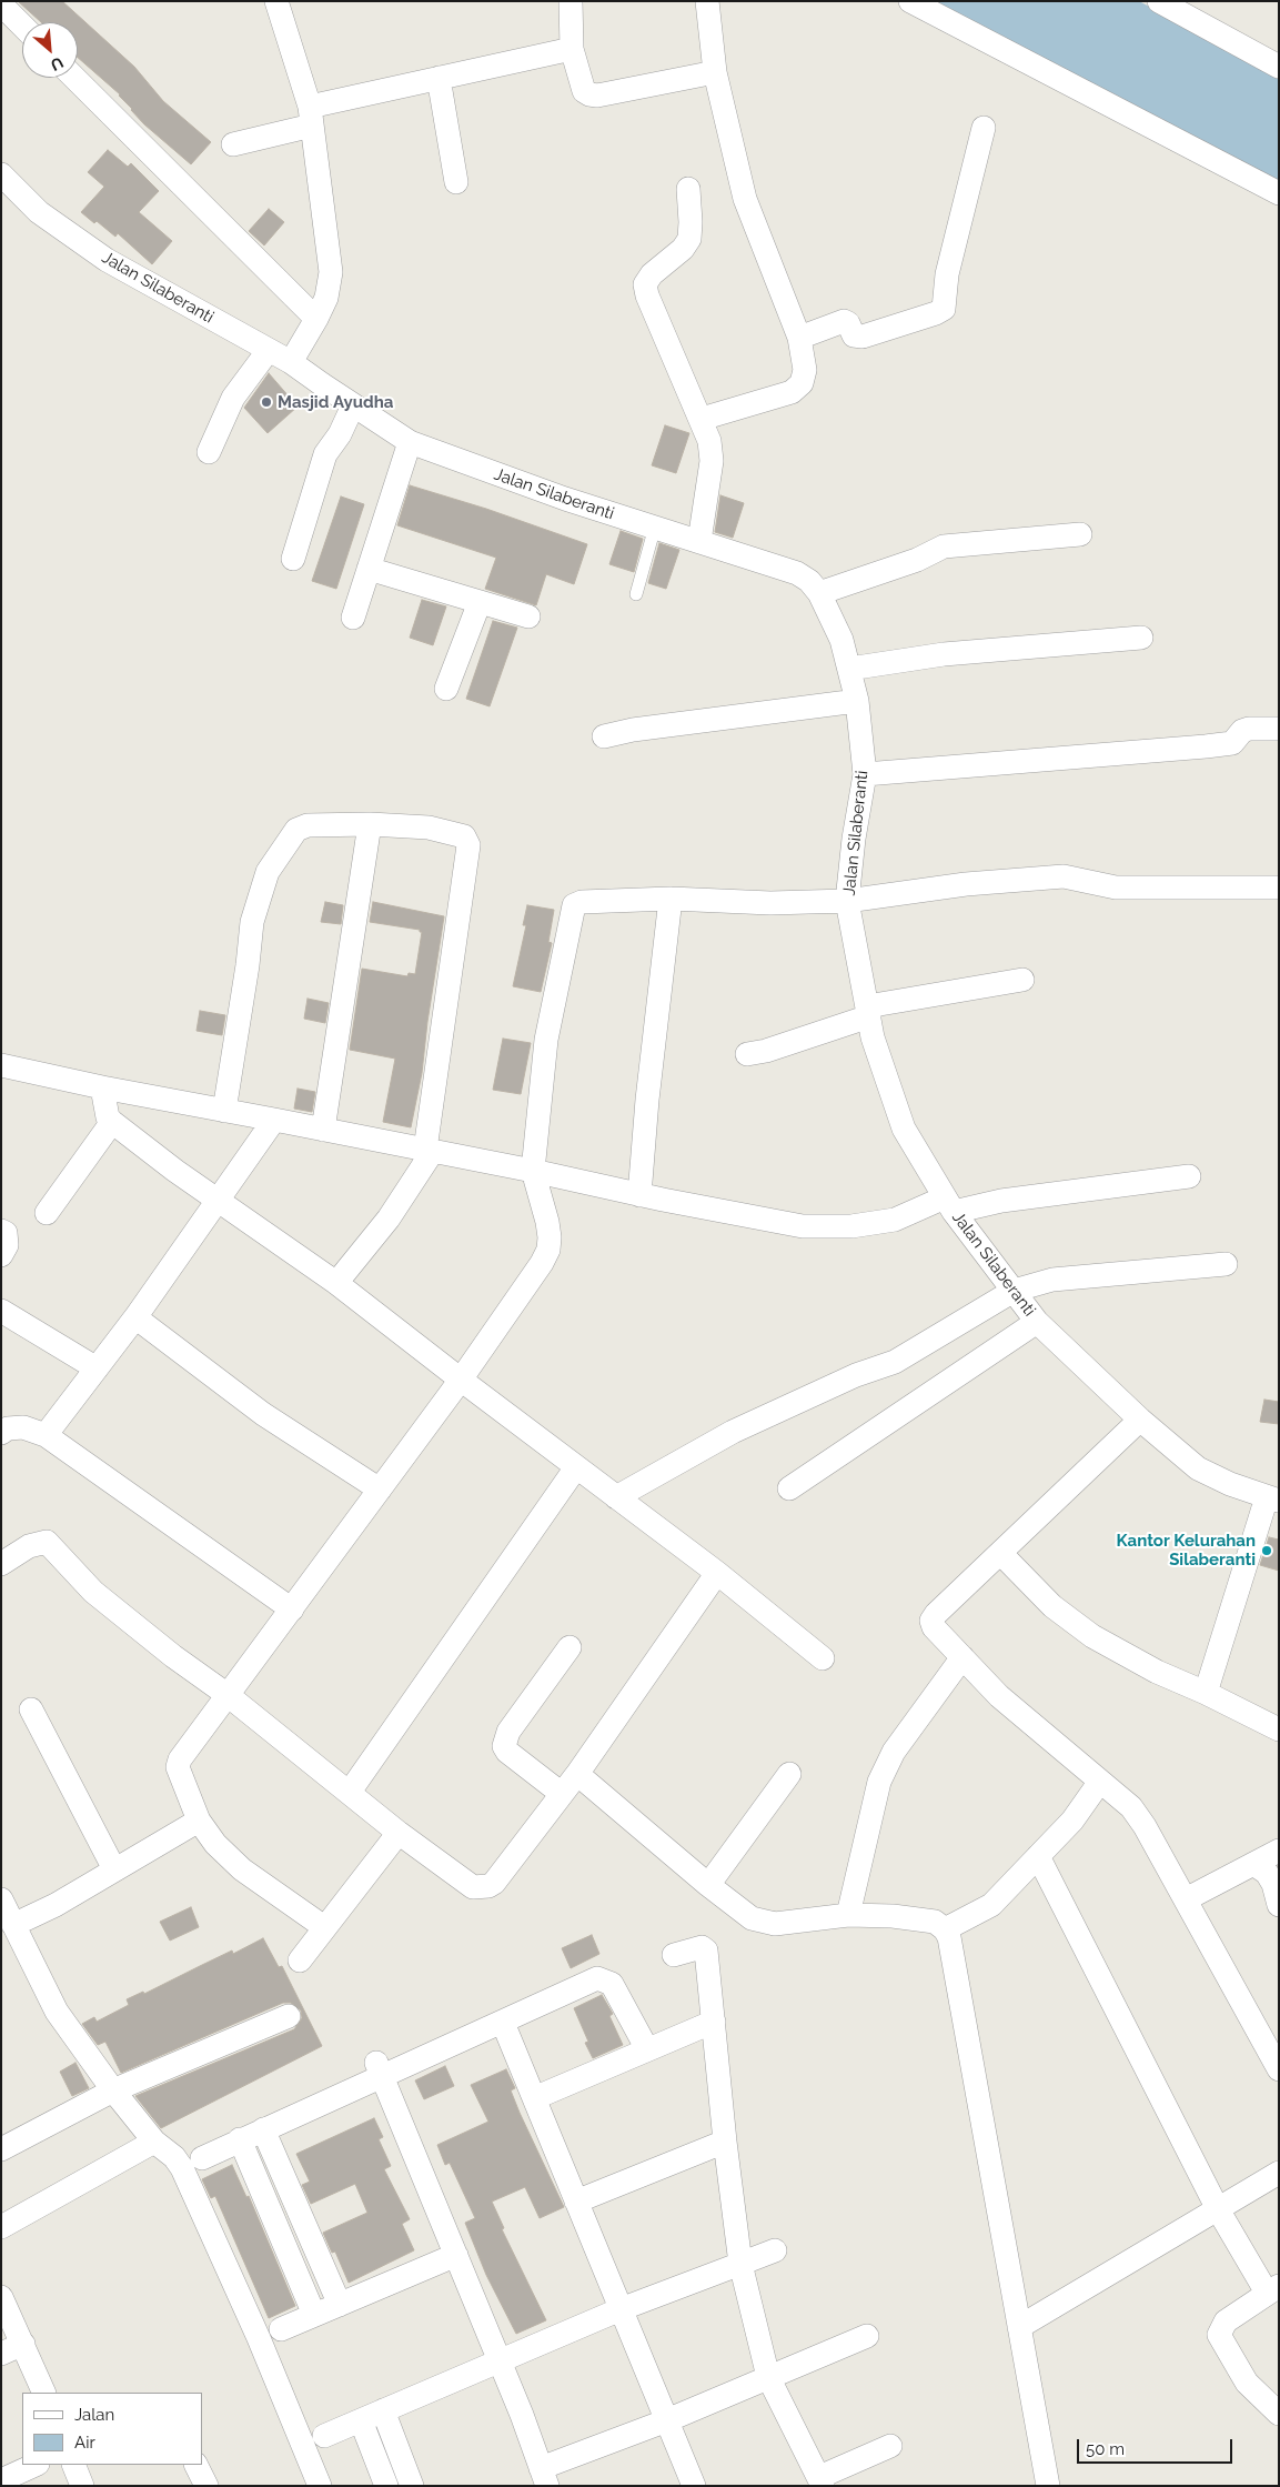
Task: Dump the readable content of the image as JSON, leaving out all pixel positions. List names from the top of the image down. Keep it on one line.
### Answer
{"streets":{"street":["Jalan Silaberanti"]},"places":["Masjid Ayudha","Kantor Kelurahan Silaberanti"],"legend":["Jalan","Air"],"scale_bar":"50 m","north":"bottom right"}
